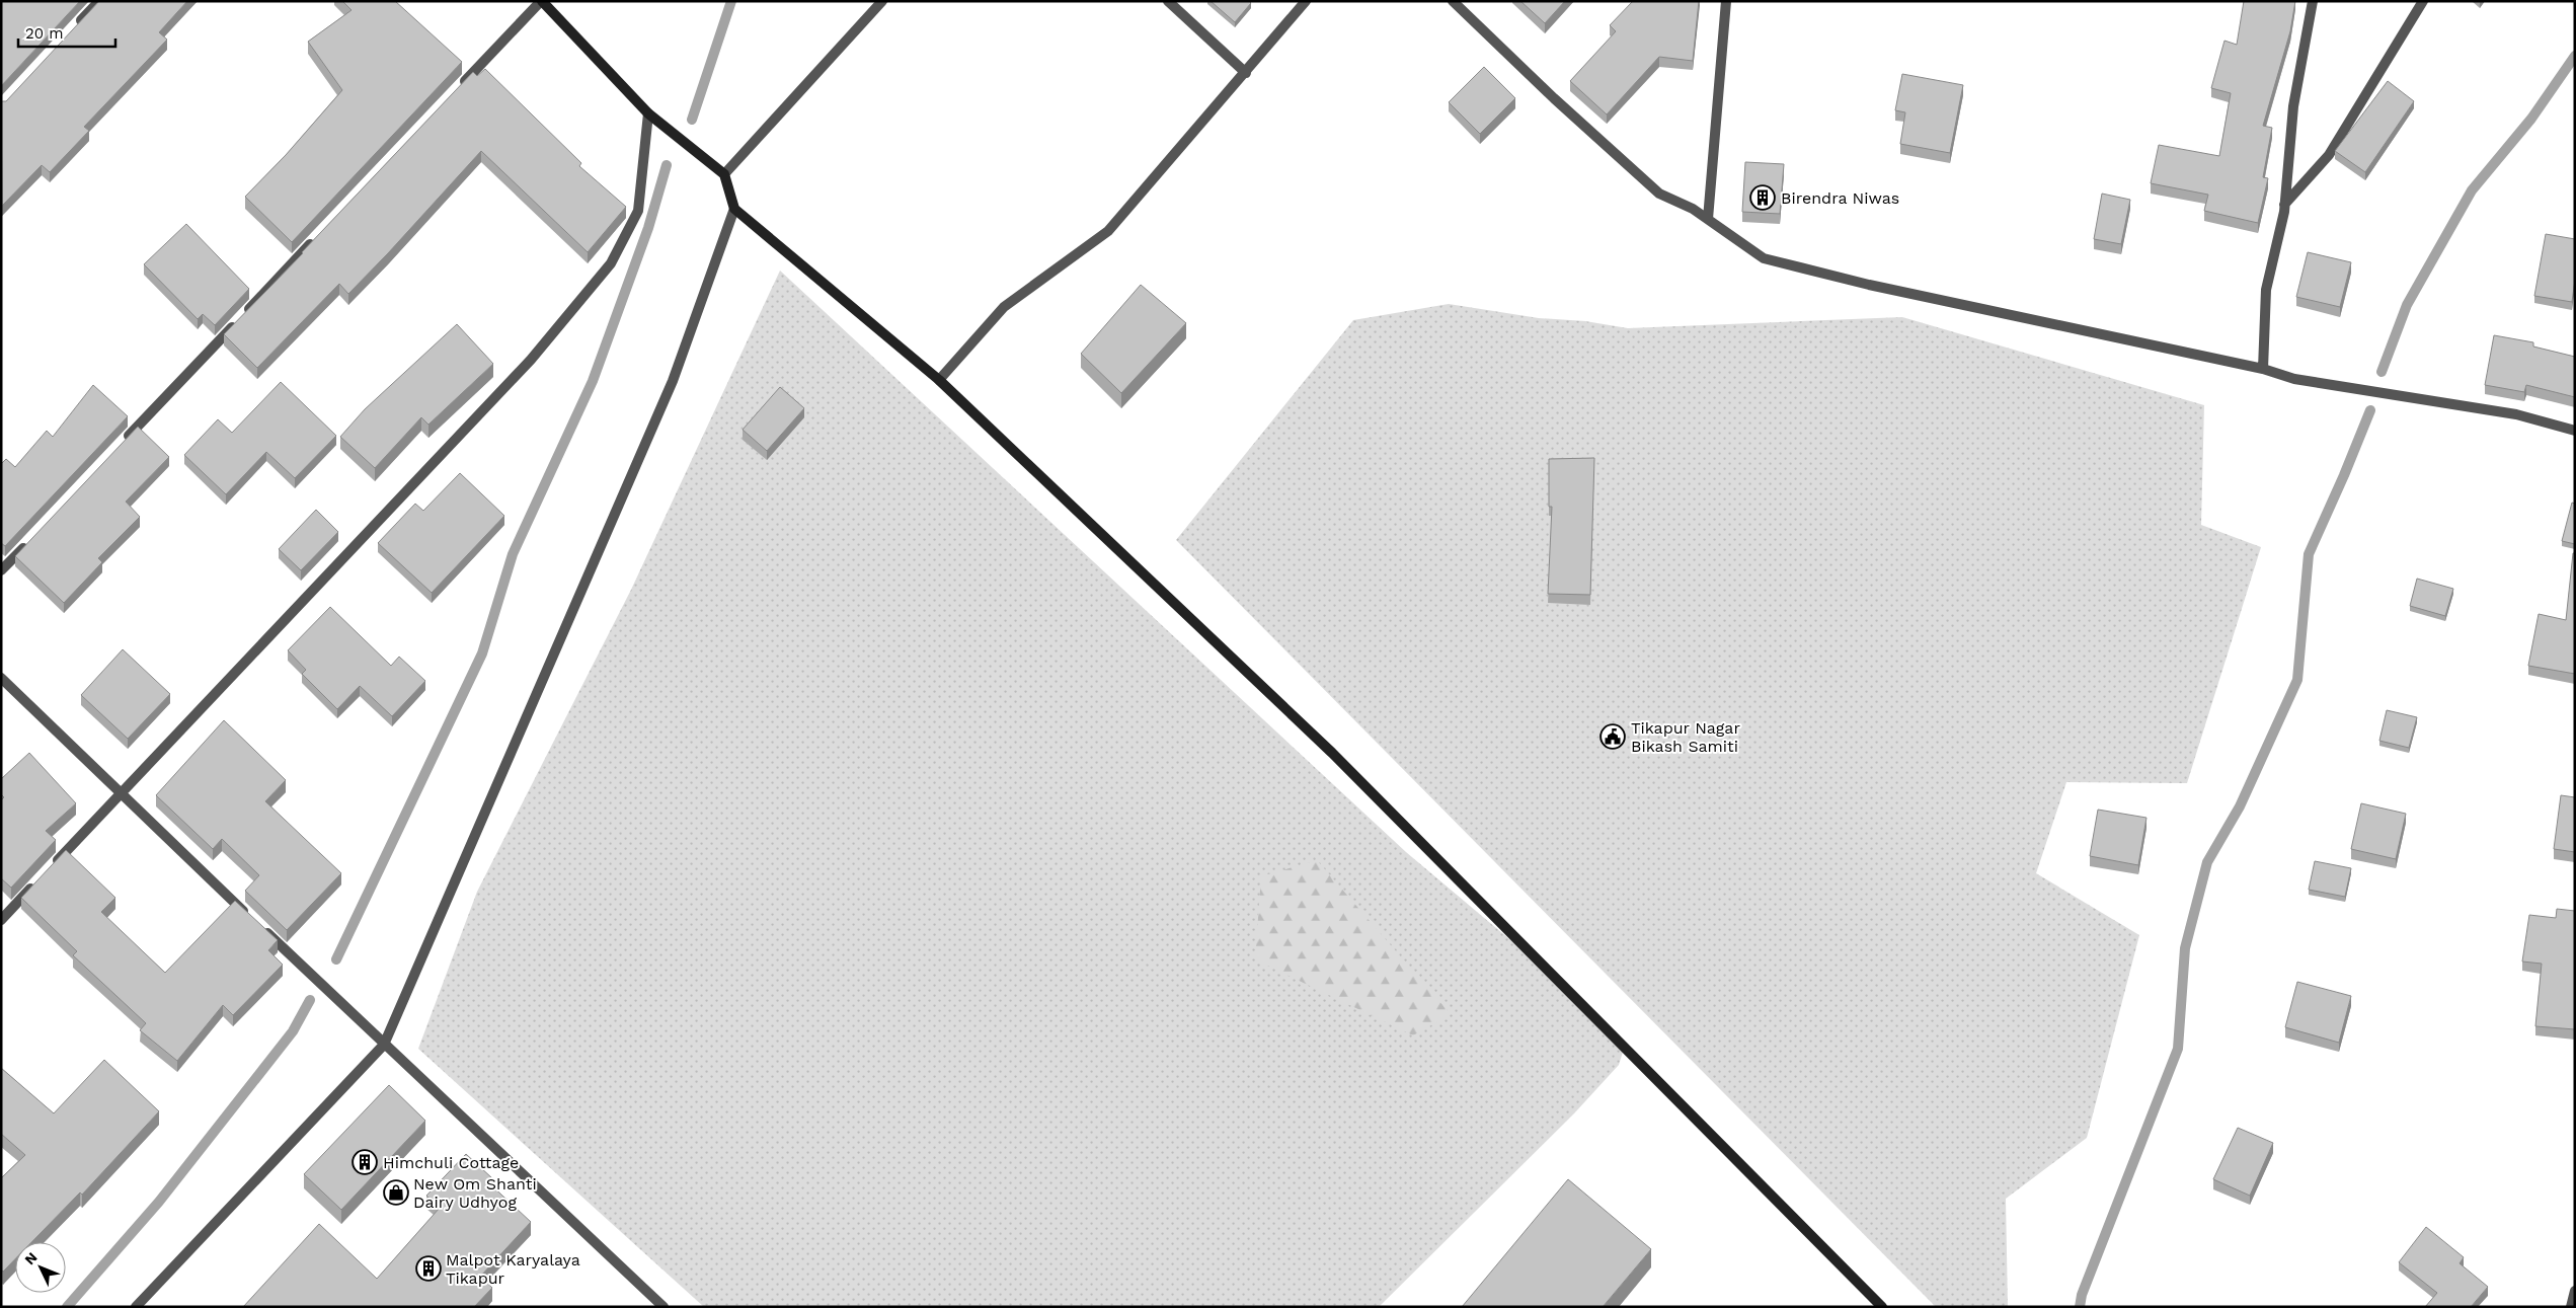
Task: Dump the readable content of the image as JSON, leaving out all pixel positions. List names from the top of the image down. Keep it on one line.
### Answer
{"places":{"building":["Birendra Niwas","Himchuli Cottage","Malpot Karyalaya Tikapur"],"public building":["Tikapur Nagar Bikash Samiti"],"shop":["New Om Shanti Dairy Udhyog"]},"scale_bar":"20 m","north":"top left"}
